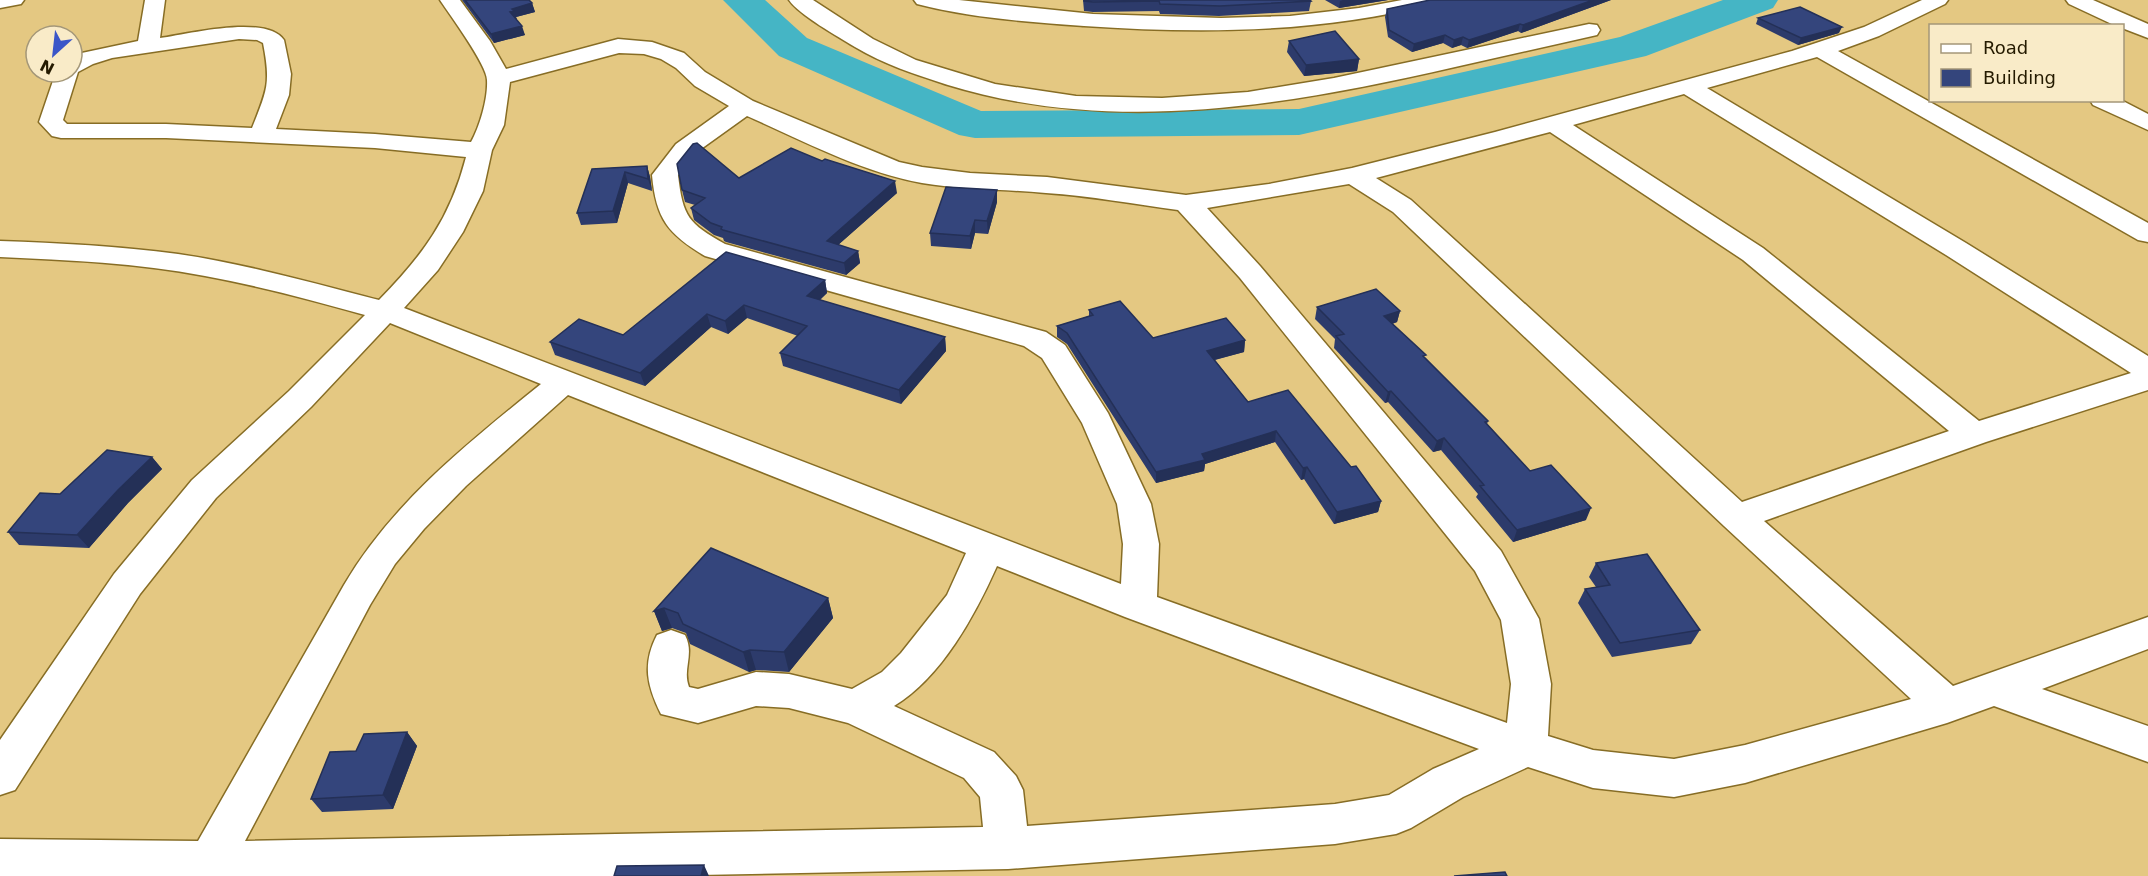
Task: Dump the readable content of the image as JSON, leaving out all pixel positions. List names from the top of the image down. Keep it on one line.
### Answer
{"legend":["Road","Building"],"north":"bottom left"}
